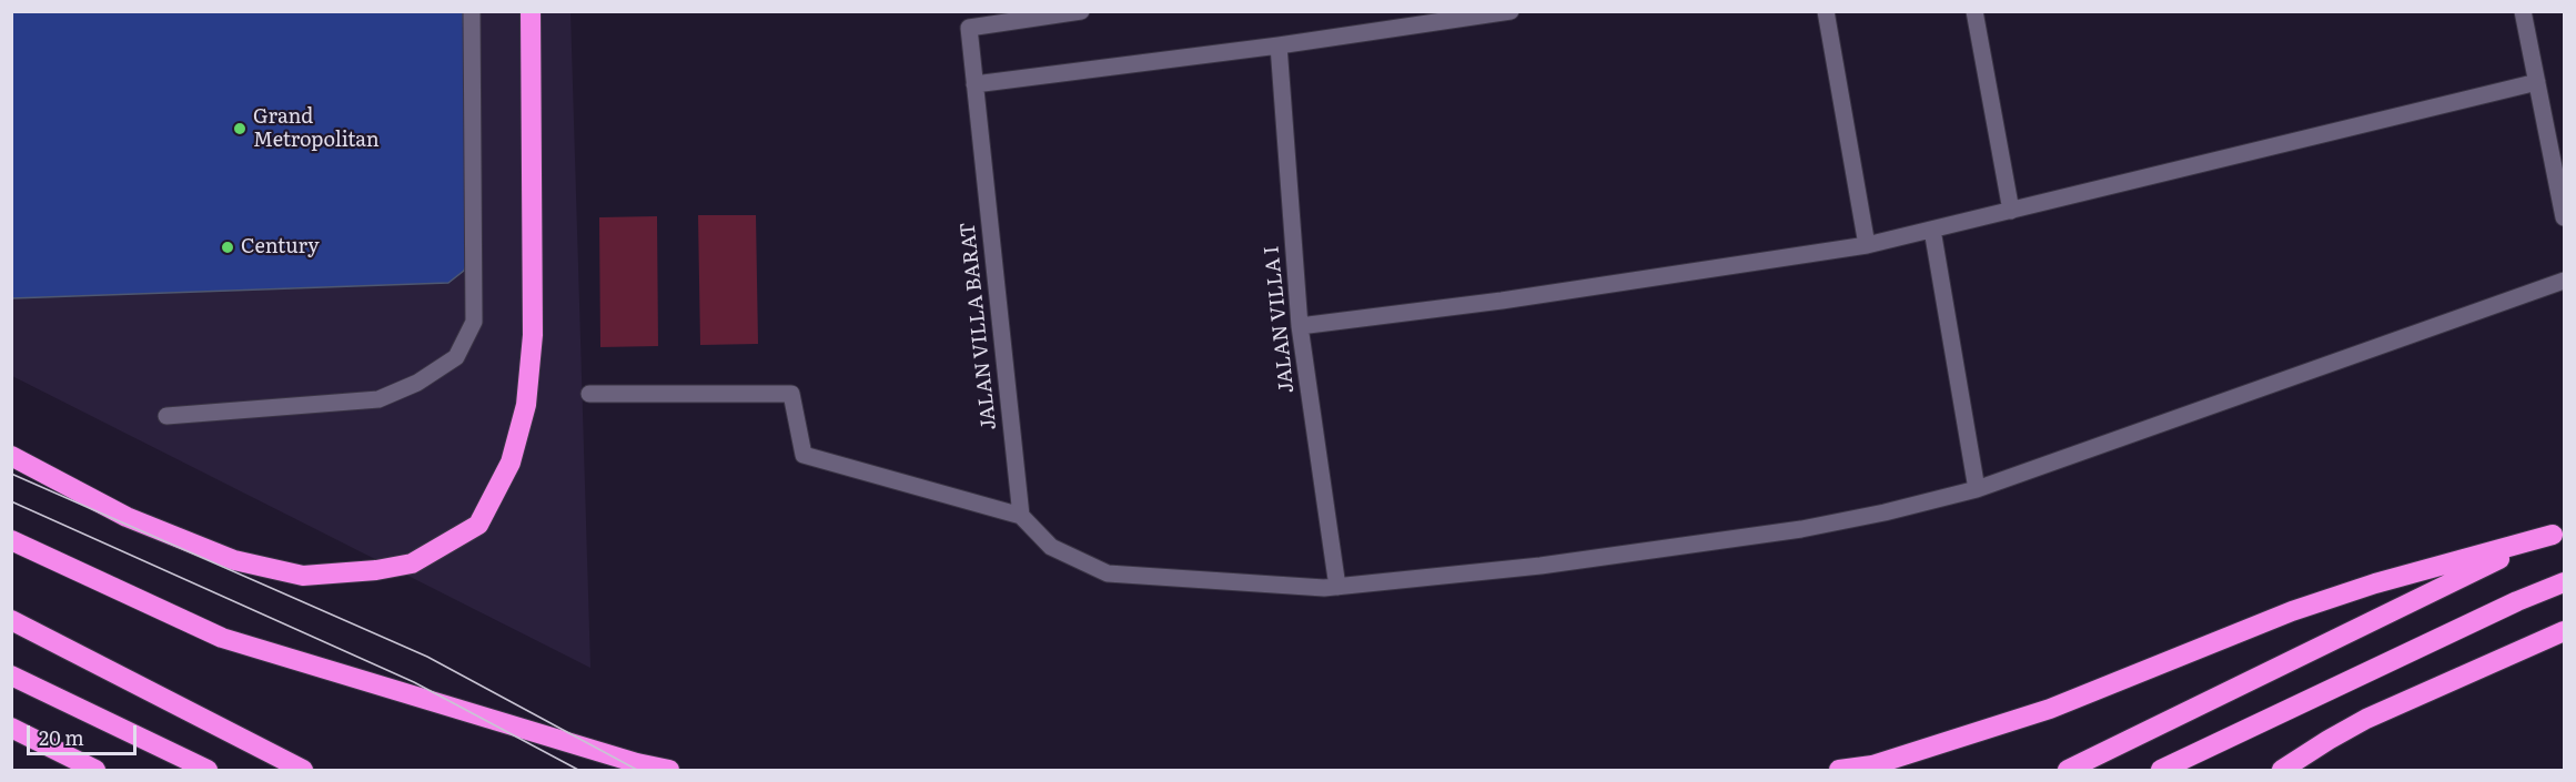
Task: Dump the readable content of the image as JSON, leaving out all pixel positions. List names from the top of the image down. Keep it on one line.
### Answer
{"streets":{"street":["JALAN VILLA I","JALAN VILLA BARAT"]},"places":["Grand Metropolitan","Century"],"scale_bar":"20 m"}
